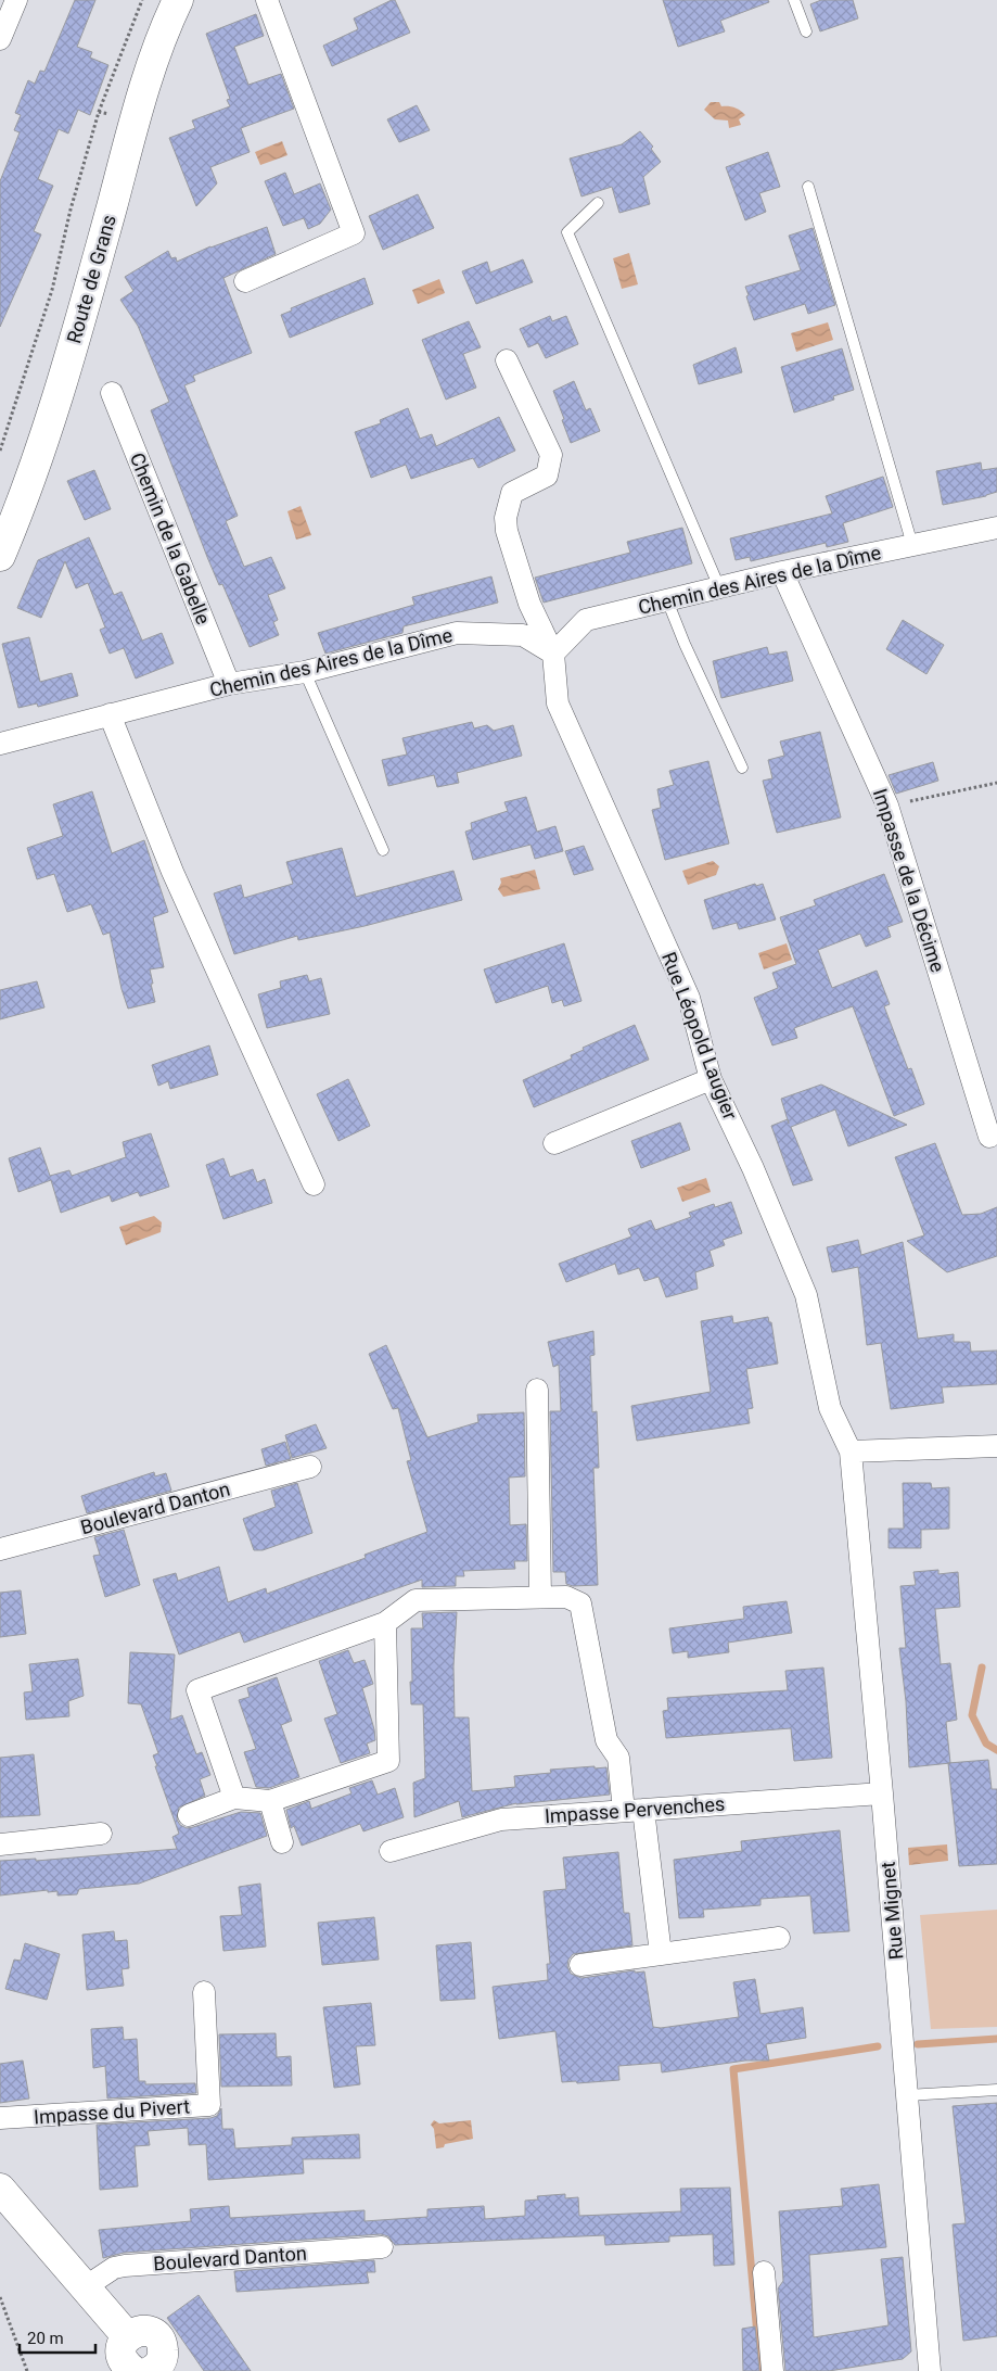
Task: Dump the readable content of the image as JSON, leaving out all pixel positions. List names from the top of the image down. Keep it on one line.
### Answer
{"streets":{"street":["Route de Grans","Chemin de la Gabelle","Chemin des Aires de la Dîme","Impasse de la Décime","Rue Léopold Laugier","Boulevard Danton","Impasse Pervenches","Rue Mignet","Impasse du Pivert"]},"crossings":[["Chemin de la Gabelle","Chemin des Aires de la Dîme"],["Chemin des Aires de la Dîme","Impasse de la Décime"],["Chemin des Aires de la Dîme","Rue Léopold Laugier"],["Rue Léopold Laugier","Rue Mignet"],["Impasse Pervenches","Rue Mignet"]],"scale_bar":"20 m"}
